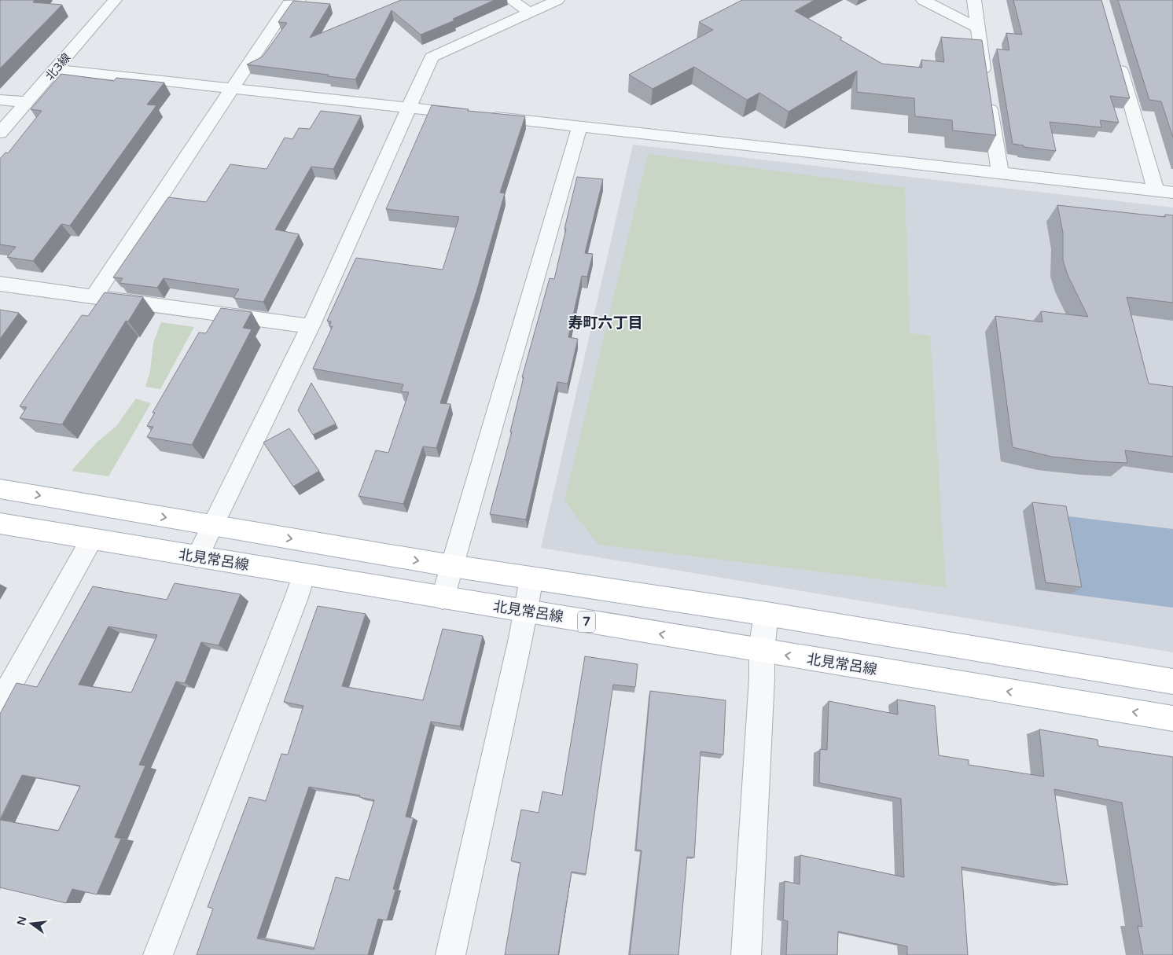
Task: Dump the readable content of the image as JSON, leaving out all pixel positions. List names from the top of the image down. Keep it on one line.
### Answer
{"streets":{"main road":["北見常呂線","7"],"street":["北3線"]},"districts":["寿町六丁目"],"north":"left"}
